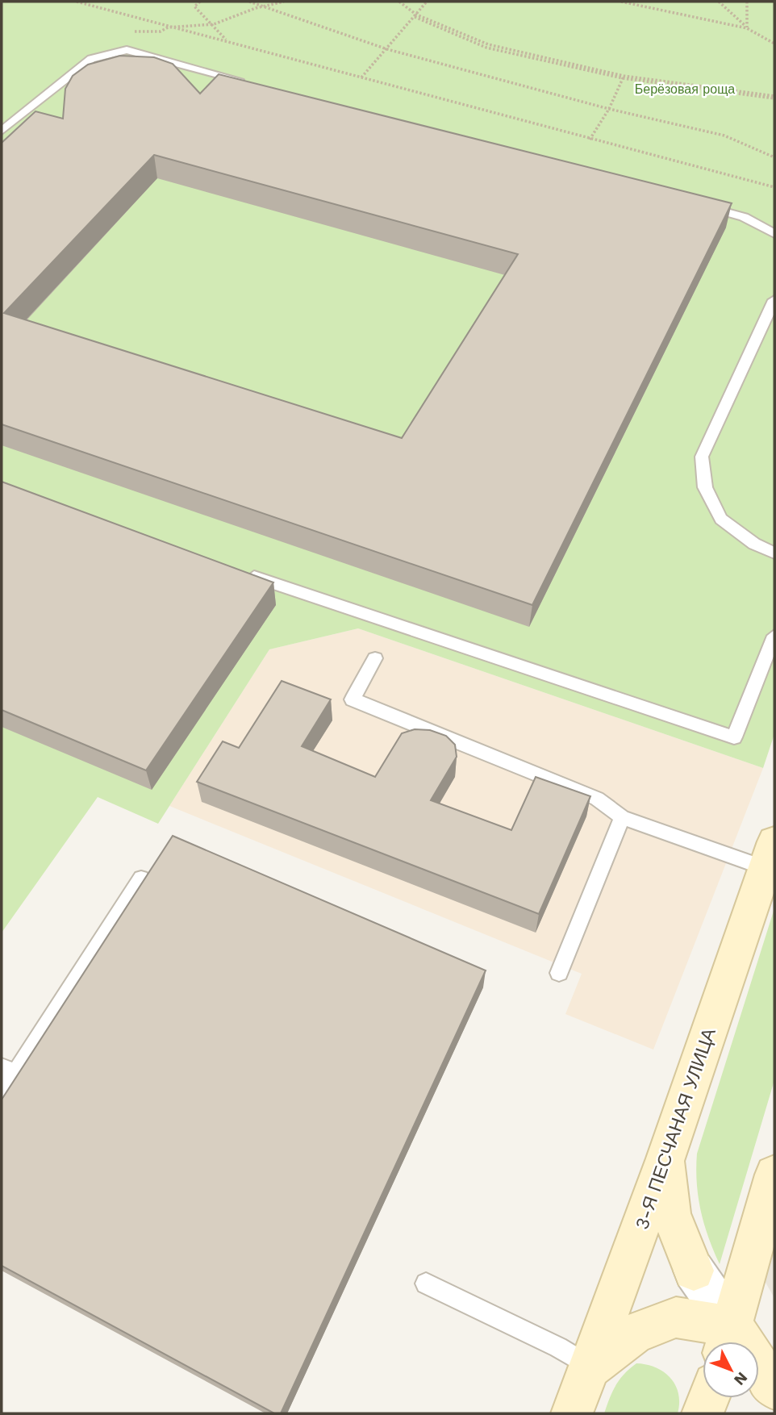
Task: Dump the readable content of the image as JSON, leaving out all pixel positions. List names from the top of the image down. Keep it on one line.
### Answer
{"streets":{"street":["3-Я ПЕСЧАНАЯ УЛИЦА"]},"parks":["Берёзовая роща"],"north":"bottom right"}
